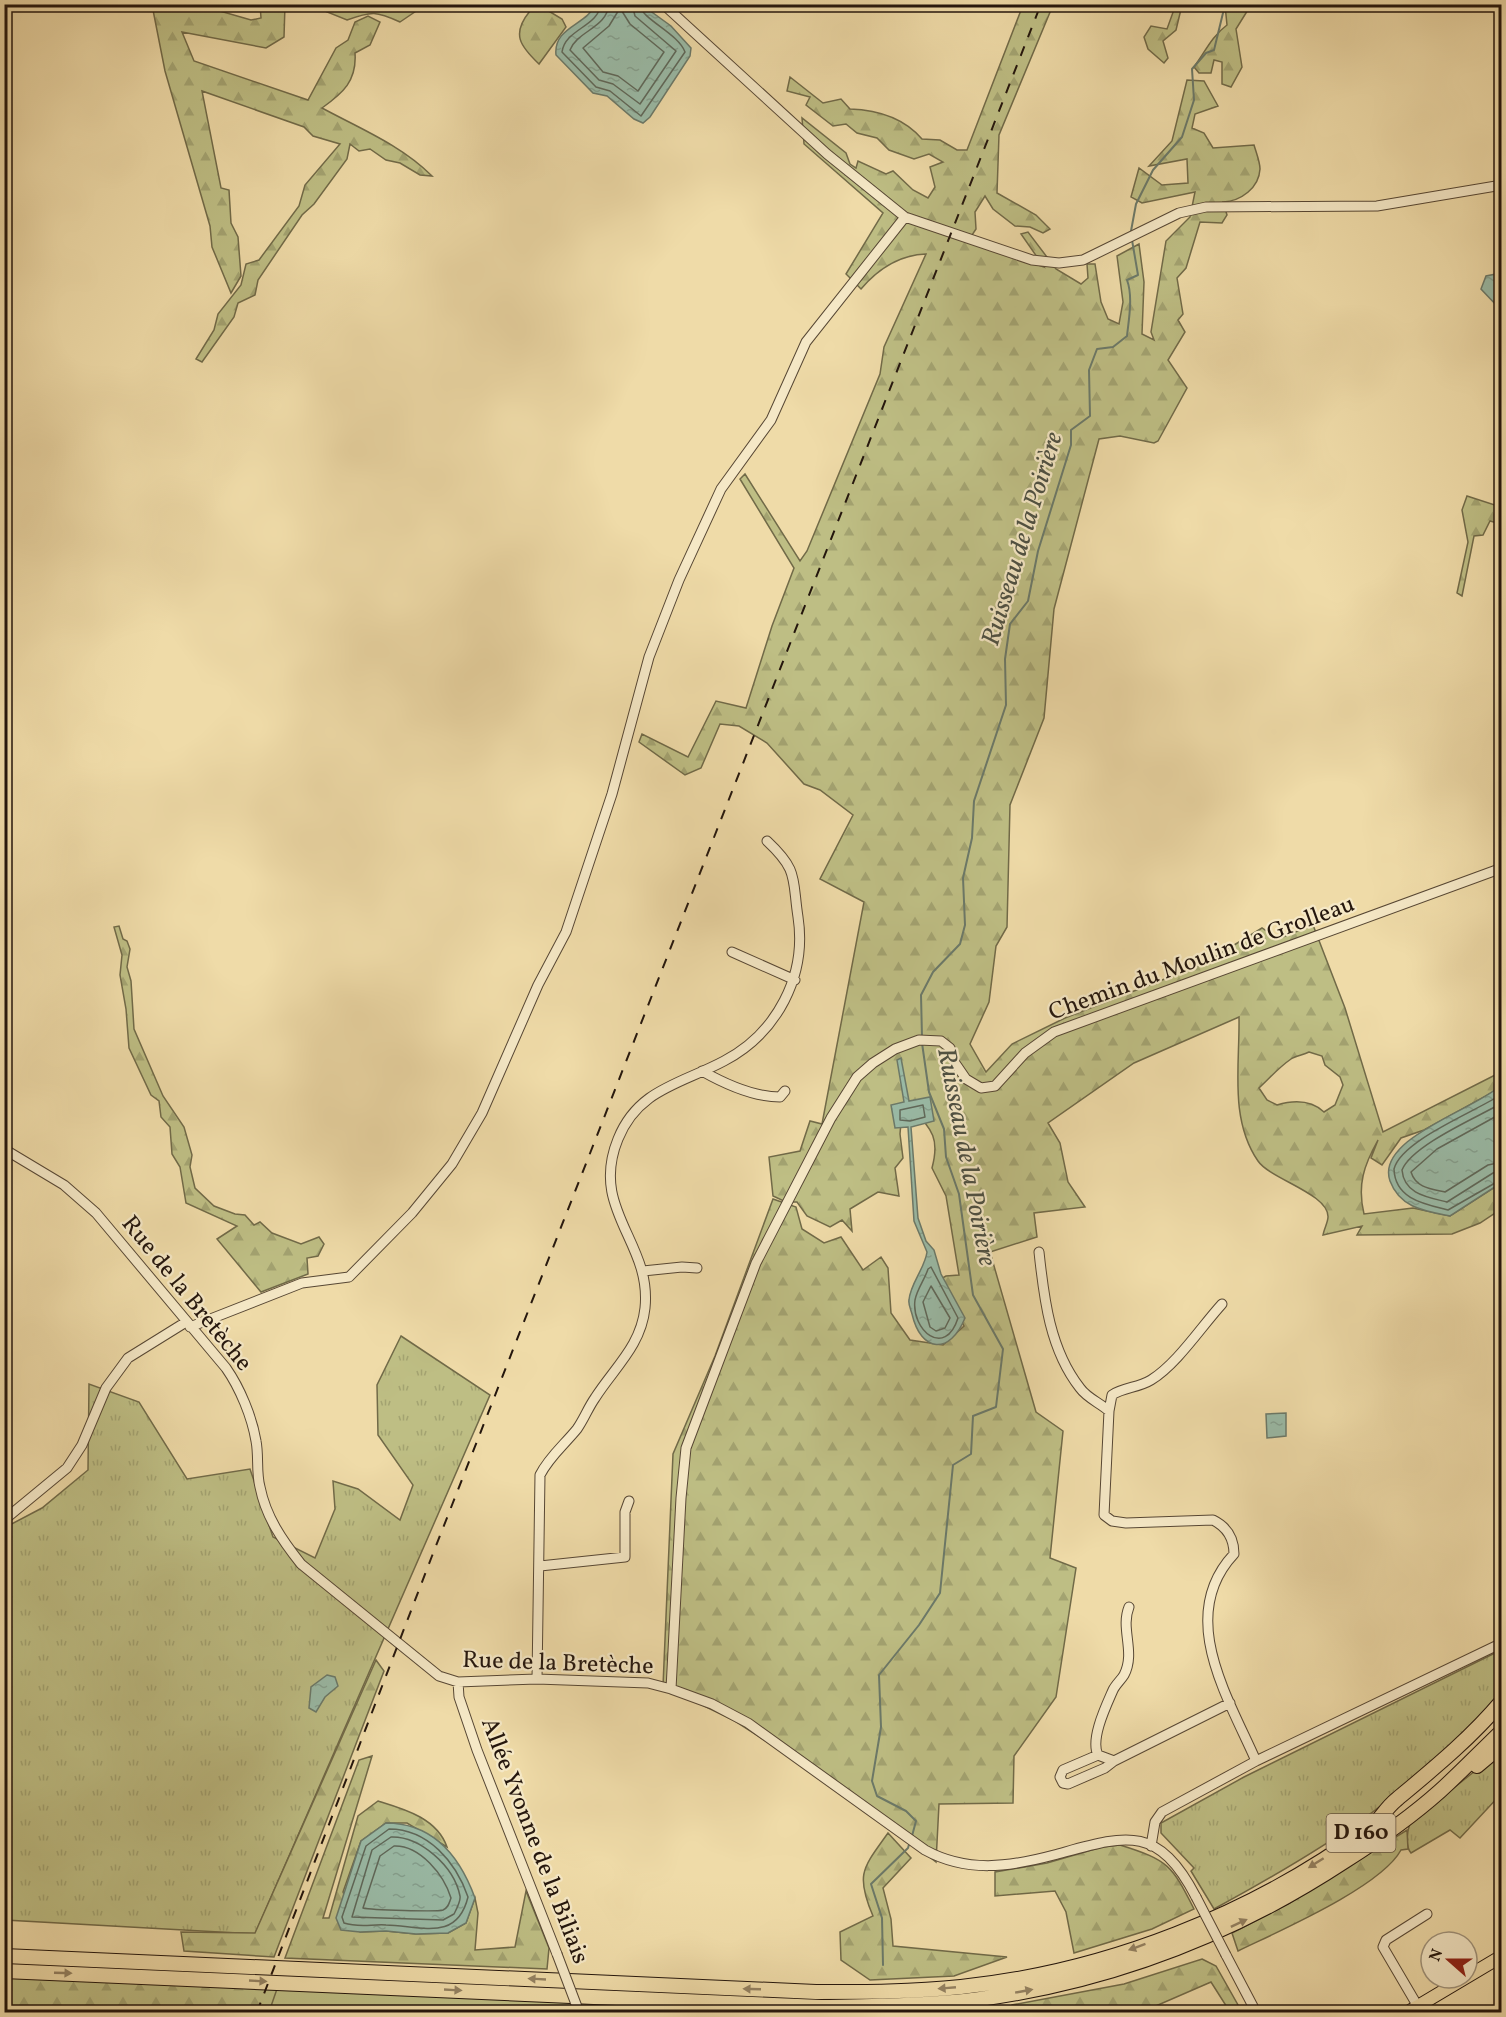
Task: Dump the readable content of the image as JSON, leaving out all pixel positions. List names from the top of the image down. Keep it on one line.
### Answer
{"streets":{"highway":["D 160"],"street":["Chemin du Moulin de Grolleau","Rue de la Bretèche","Allée Yvonne de la Biliais"]},"crossings":[["Chemin du Moulin de Grolleau","Rue de la Bretèche"],["Rue de la Bretèche","Allée Yvonne de la Biliais"]],"water":["Ruisseau de la Poirière"],"north":"left"}
